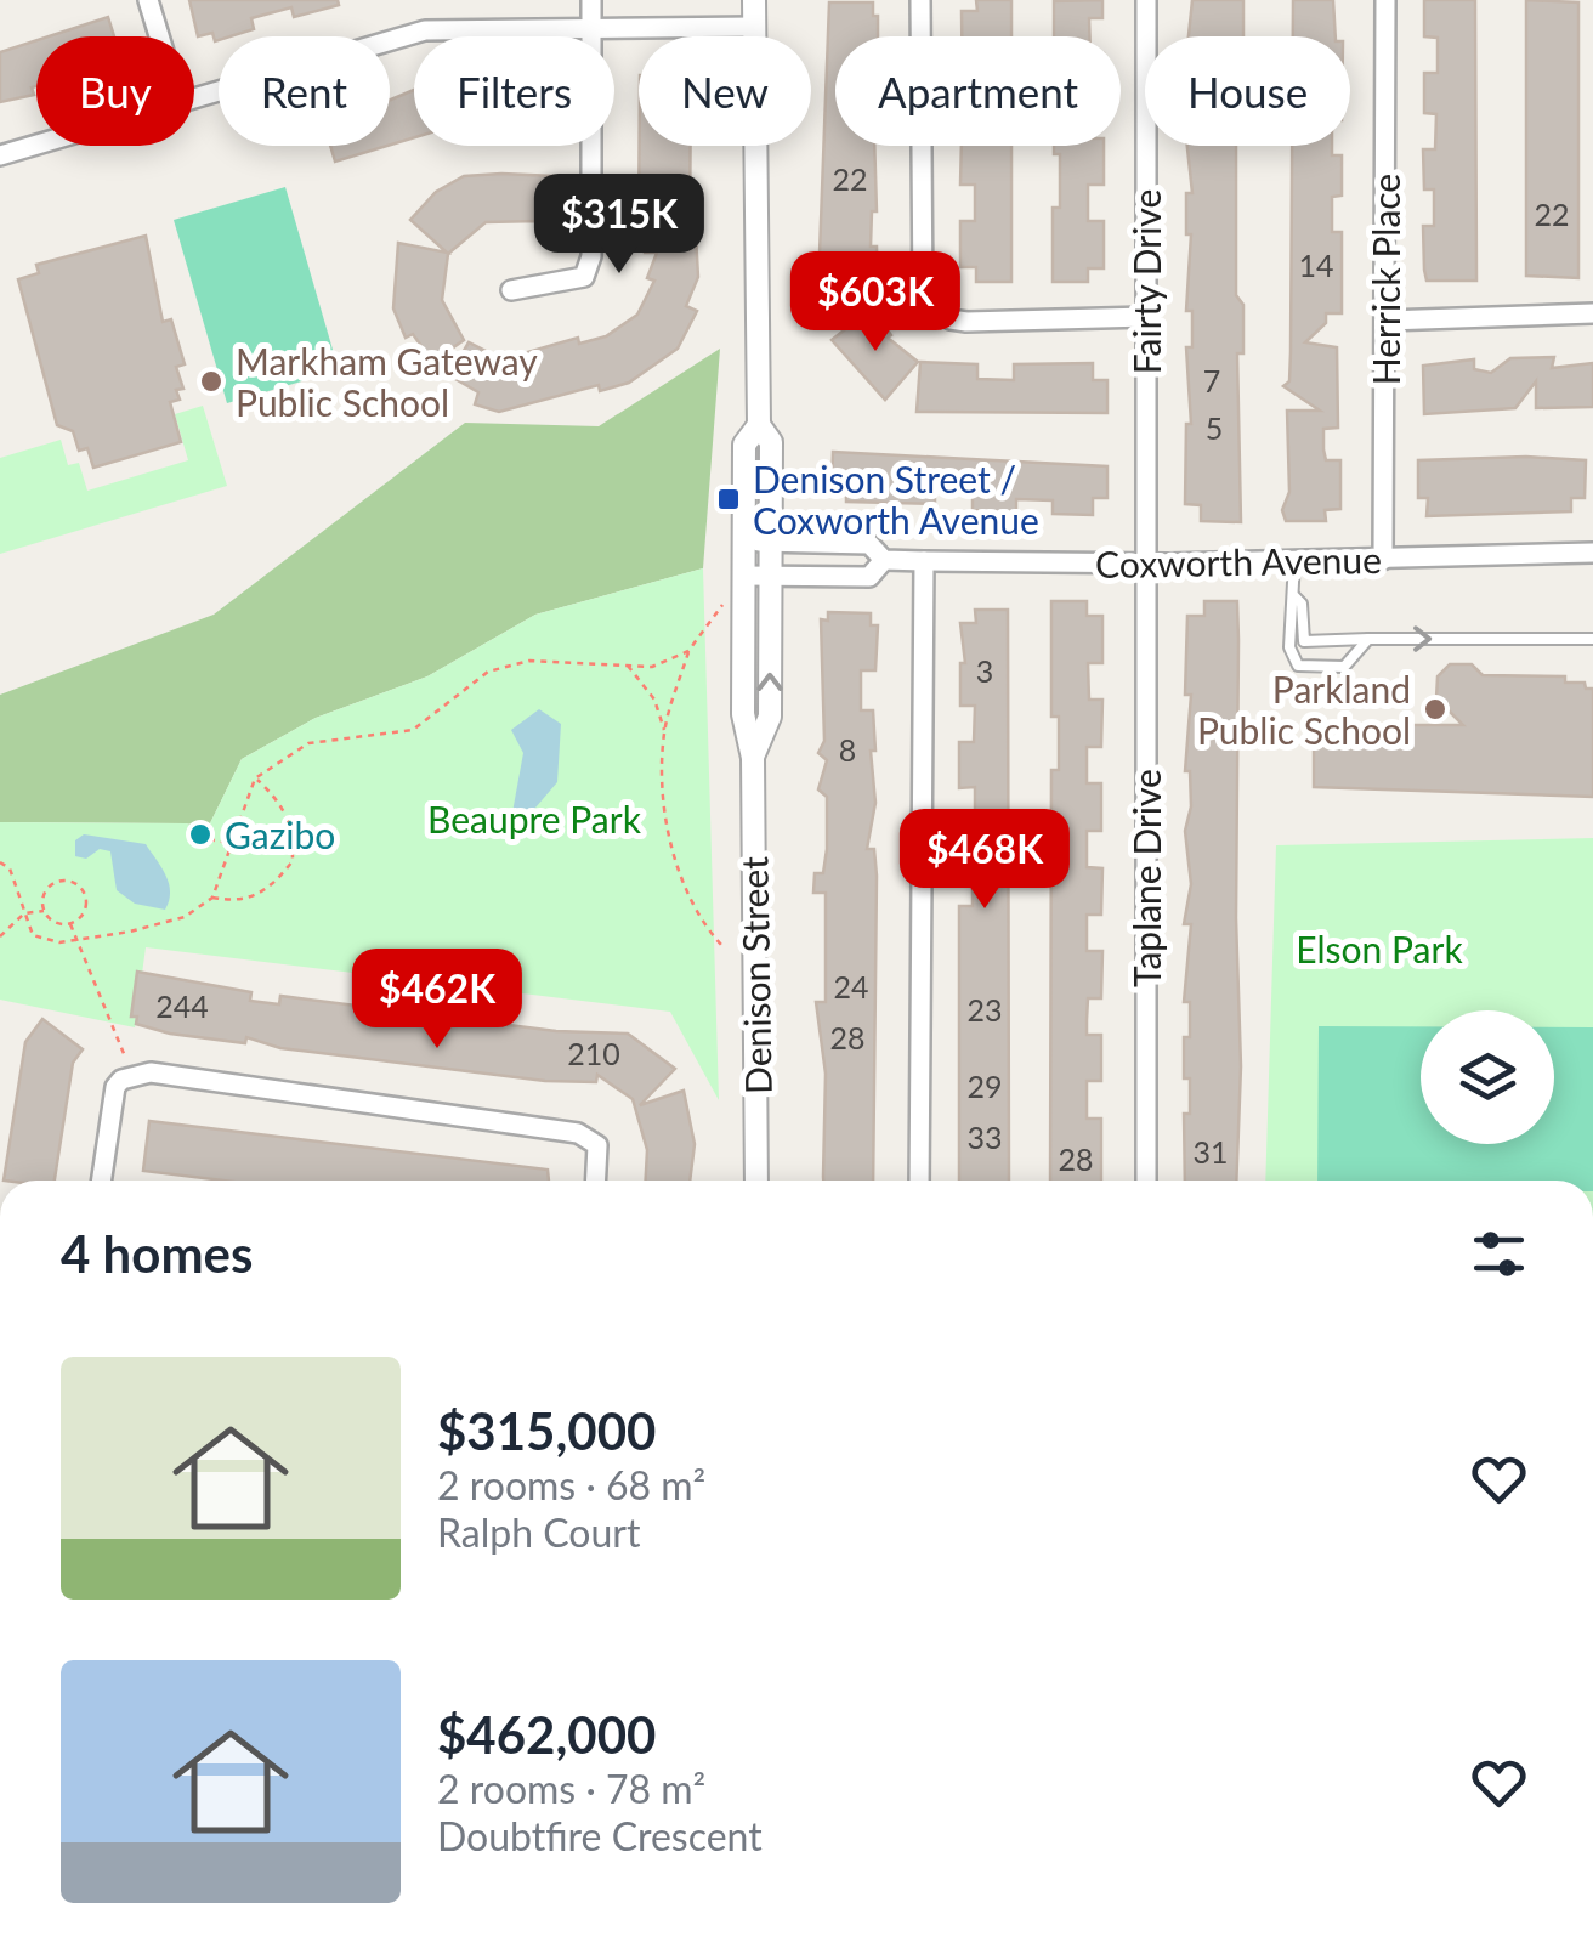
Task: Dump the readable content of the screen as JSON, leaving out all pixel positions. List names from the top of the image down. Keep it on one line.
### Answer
{"streets":{"street":["Herrick Place","Fairty Drive","Coxworth Avenue","Taplane Drive","Denison Street"]},"crossings":[["Herrick Place","Coxworth Avenue"],["Fairty Drive","Coxworth Avenue"],["Fairty Drive","Taplane Drive"],["Coxworth Avenue","Taplane Drive"],["Coxworth Avenue","Denison Street"]],"parks":["Beaupre Park","Elson Park"],"places":{"other":["Markham Gateway Public School","Parkland Public School","Gazibo"],"transit":["Denison Street / Coxworth Avenue"]},"house_numbers":["22","22","14","7","5","3","8","24","244","23","28","210","29","33","31","28"],"page":{"chip":["Buy","Rent","Filters","New","Apartment","House"],"price":["$315K","$603K","$468K","$462K"],"heading":"4 homes","list":[{"name":"$315,000","note":"2 rooms · 68 m² · Ralph Court"},{"name":"$462,000","note":"2 rooms · 78 m² · Doubtfire Crescent"}]}}
